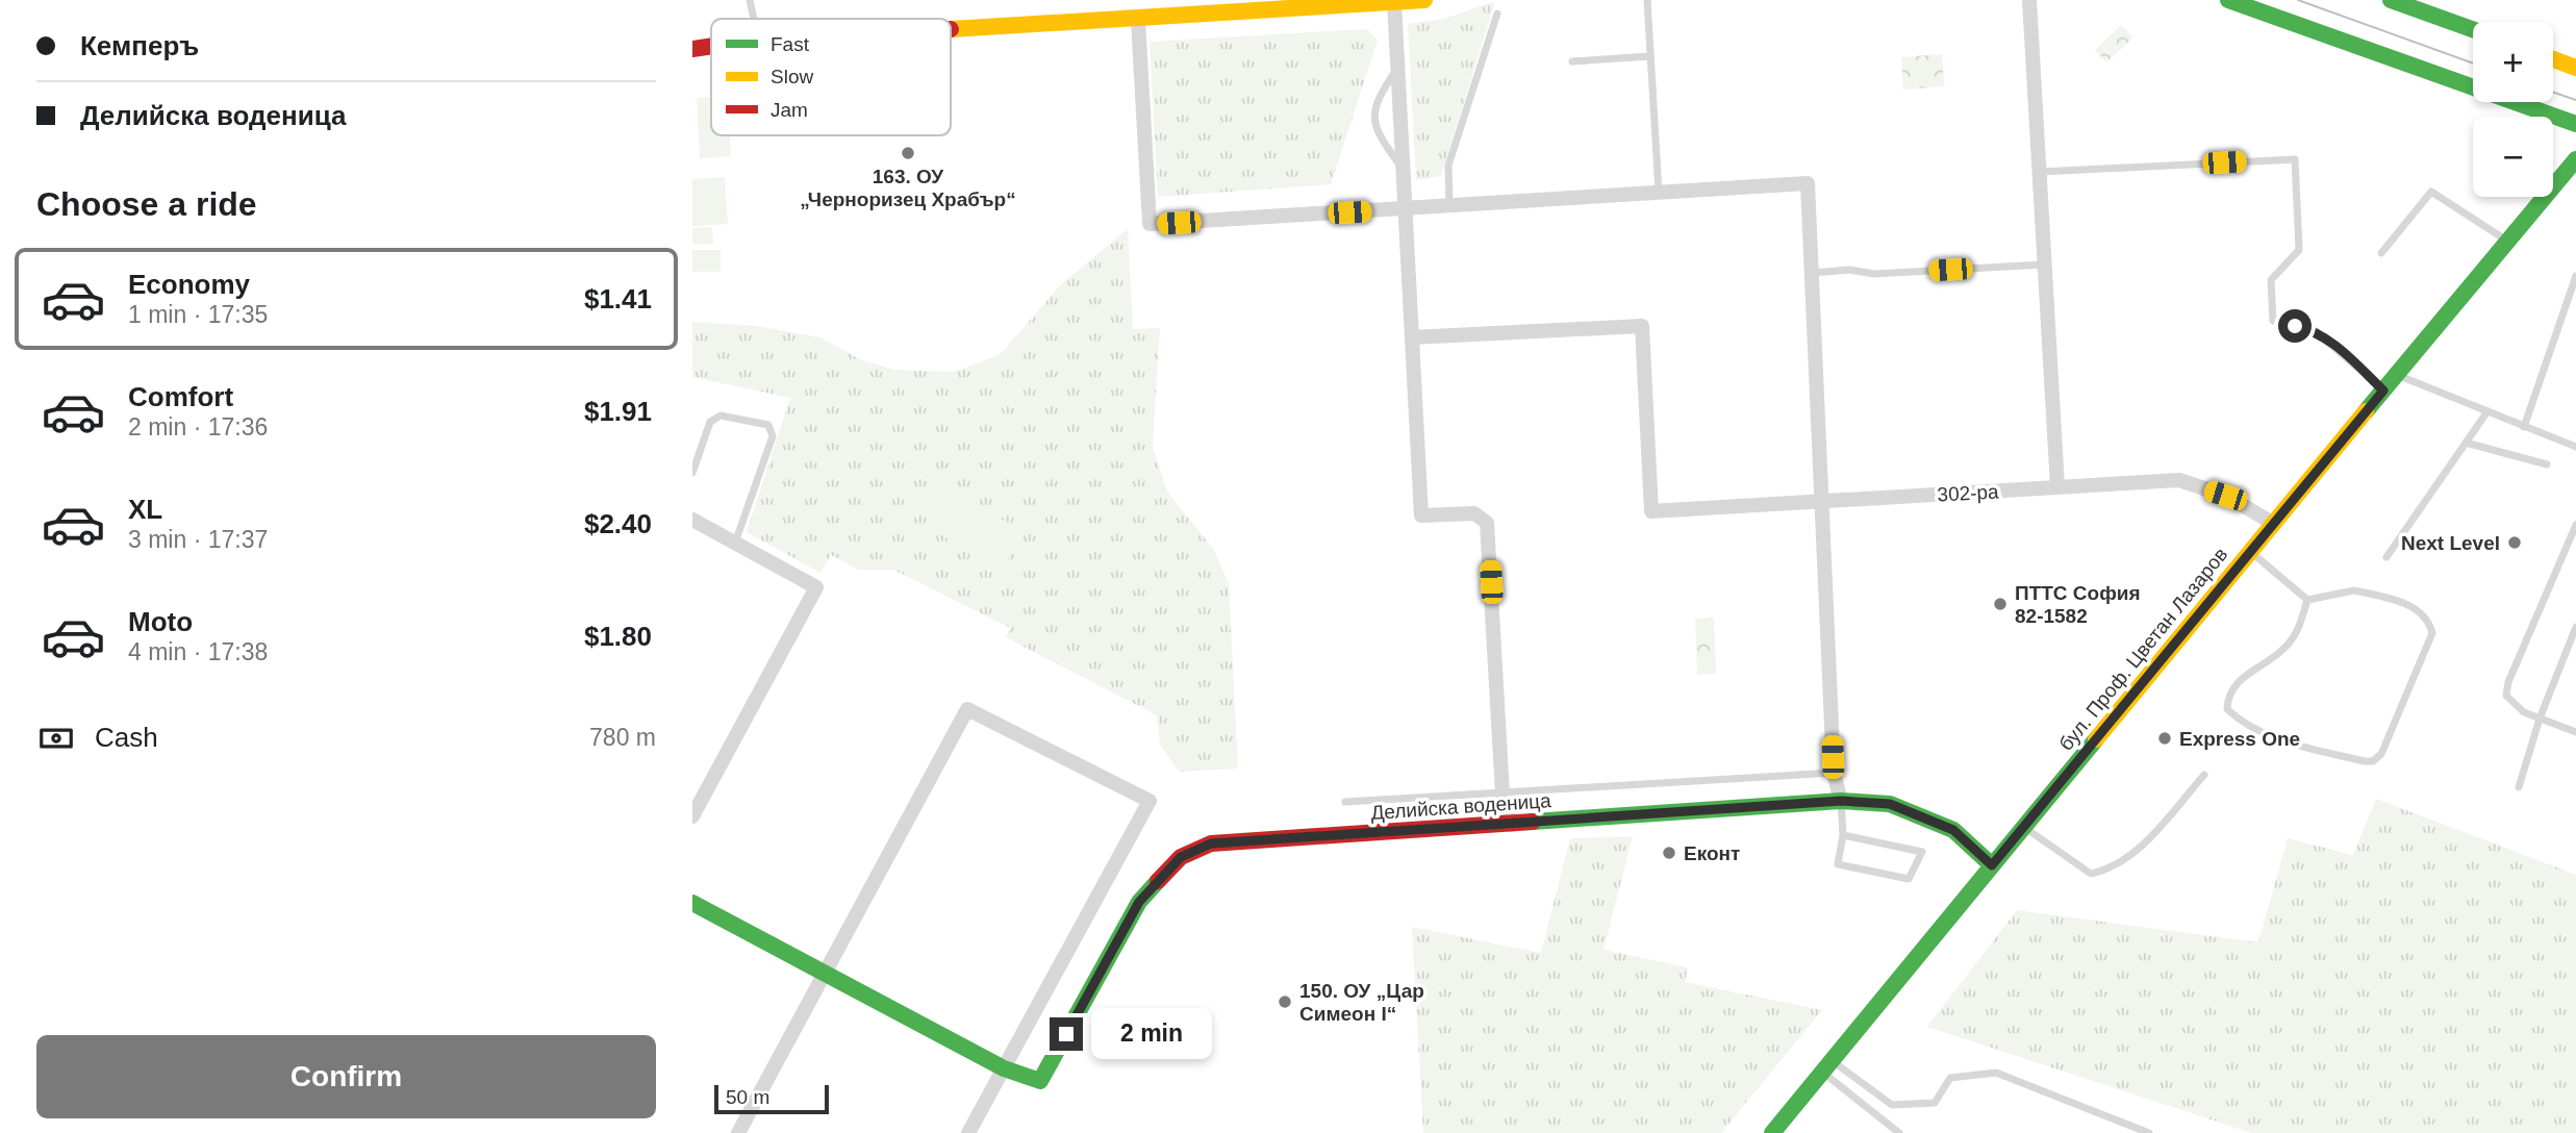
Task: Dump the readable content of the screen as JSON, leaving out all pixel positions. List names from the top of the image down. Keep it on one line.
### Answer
{"streets":{"street":["302-ра","бул. Проф. Цветан Лазаров","Делийска воденица"]},"crossings":[["302-ра","бул. Проф. Цветан Лазаров"],["бул. Проф. Цветан Лазаров","Делийска воденица"]],"places":["163. ОУ „Черноризец Храбър“","Next Level","ПТТС София 82-1582","Express One","Еконт","150. ОУ „Цар Симеон I“"],"legend":["Fast","Slow","Jam"],"scale_bar":"50 m","page":{"banner":["Кемперъ","Делийска воденица"],"map_buttons":["+","−"],"heading":"Choose a ride","list":[{"name":"Economy","note":"1 min · 17:35","value":"$1.41"},{"name":"Comfort","note":"2 min · 17:36","value":"$1.91"},{"name":"XL","note":"3 min · 17:37","value":"$2.40"},{"name":"Moto","note":"4 min · 17:38","value":"$1.80"}],"pay":["Cash","780 m"],"bubble":"2 min","buttons":"Confirm","scale":"50 m"}}
